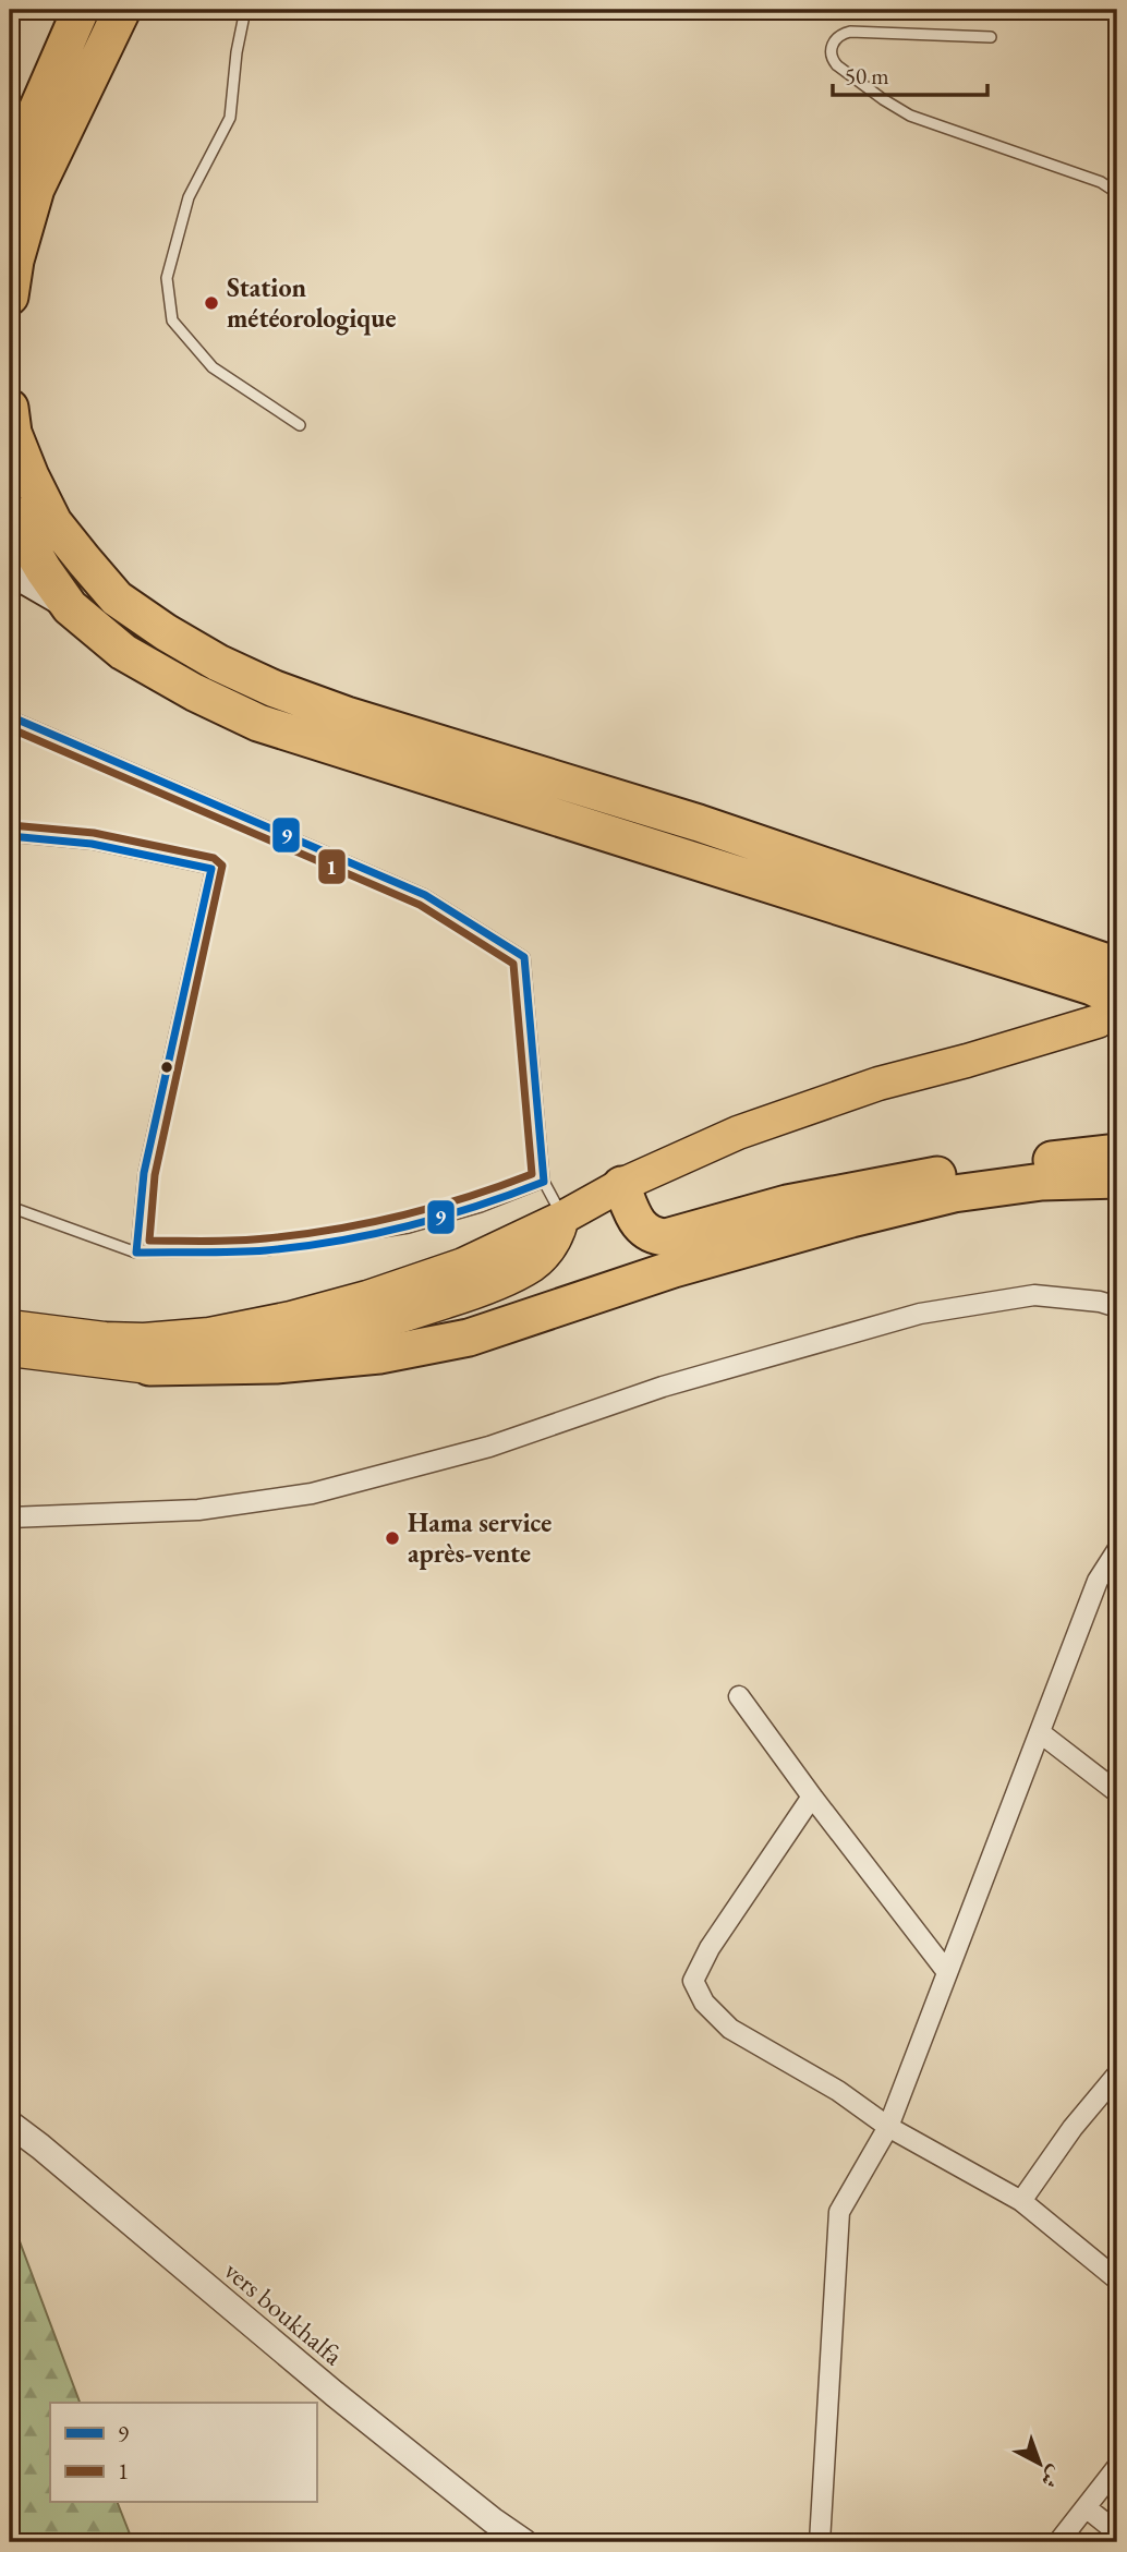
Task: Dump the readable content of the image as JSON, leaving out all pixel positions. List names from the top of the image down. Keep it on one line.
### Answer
{"streets":{"street":["vers boukhalfa"]},"places":["Station météorologique","Hama service après-vente"],"lines":["transit line 9","transit line 1"],"legend":["9","1"],"scale_bar":"50 m","north":"bottom right"}
